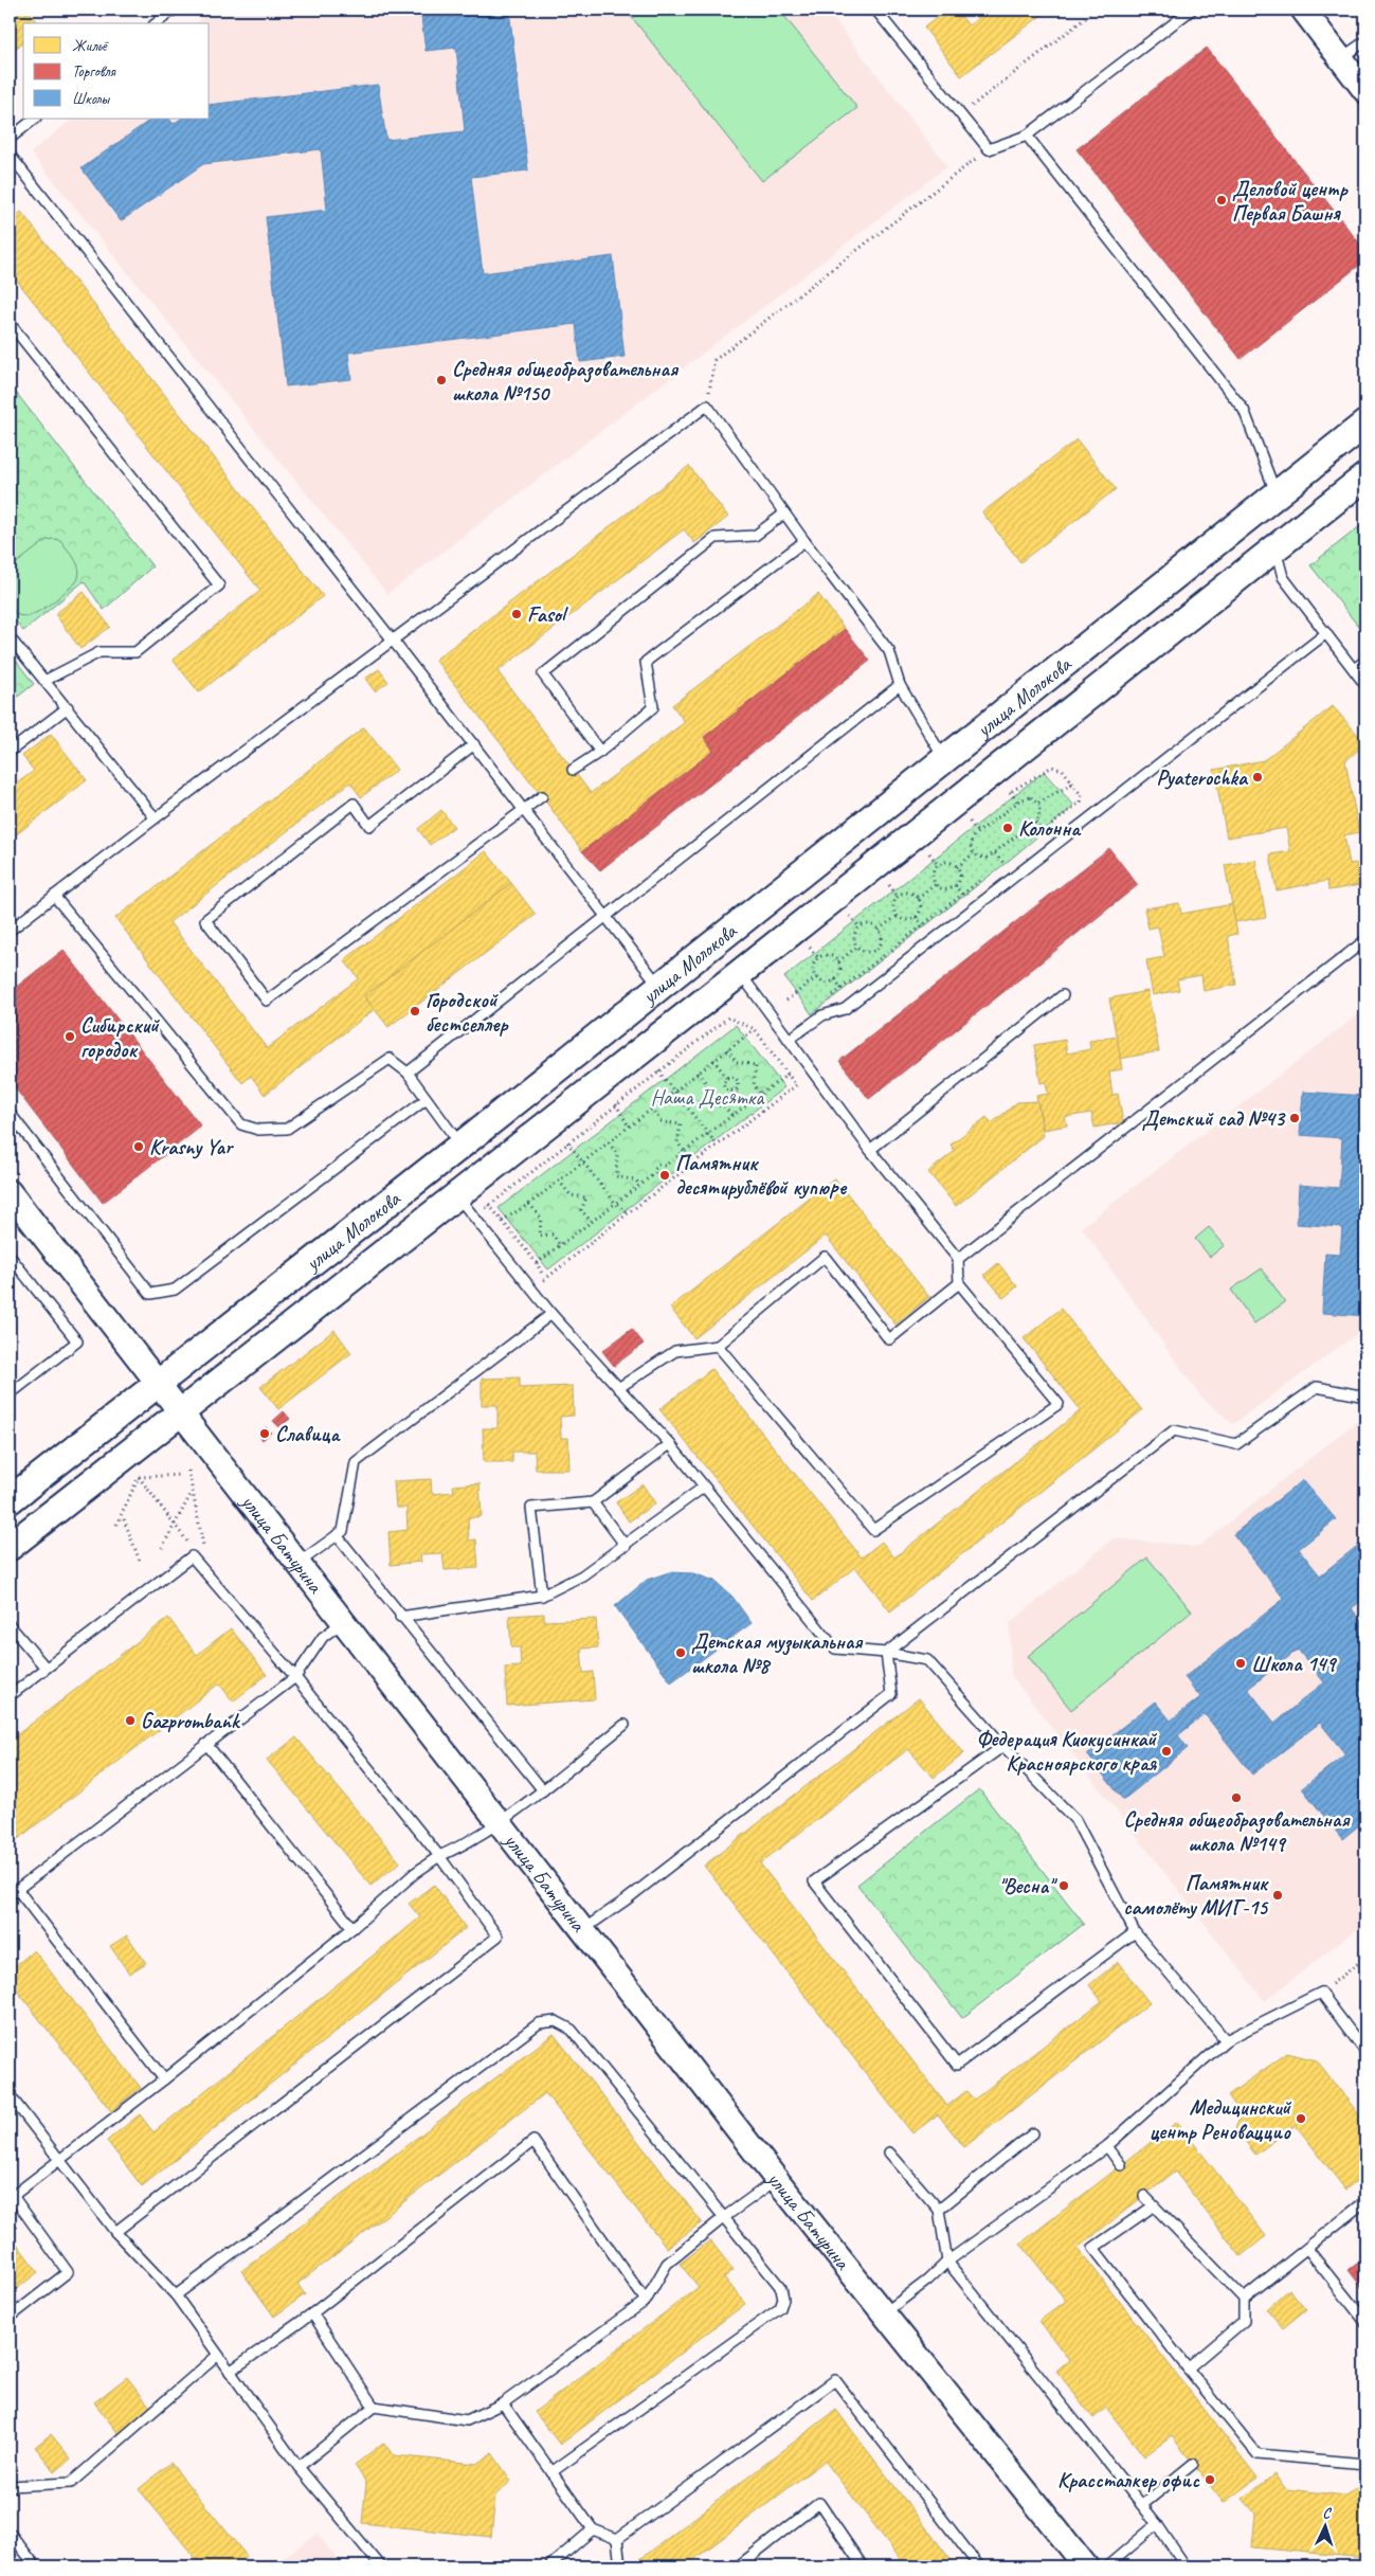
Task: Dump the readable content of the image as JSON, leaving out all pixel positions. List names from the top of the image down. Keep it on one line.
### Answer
{"streets":{"main road":["улица Молокова"],"street":["улица Батурина"]},"crossings":[["улица Молокова","улица Батурина"]],"parks":["Наша Десятка"],"places":["Деловой центр Первая Башня","Средняя общеобразовательная школа №150","Fasol","Pyaterochka","Колонна","Городской бестселлер","Сибирский городок","Детский сад №43","Krasny Yar","Памятник десятирублёвой купюре","Славица","Детская музыкальная школа №8","Школа 149","Gazprombank","Федерация Киокусинкай Красноярского края","Средняя общеобразовательная школа №149","\"Весна\"","Памятник самолёту МИГ-15","Медицинский центр Реноваццио","Крассталкер офис"],"legend":["Жильё","Торговля","Школы"],"north":"top"}
